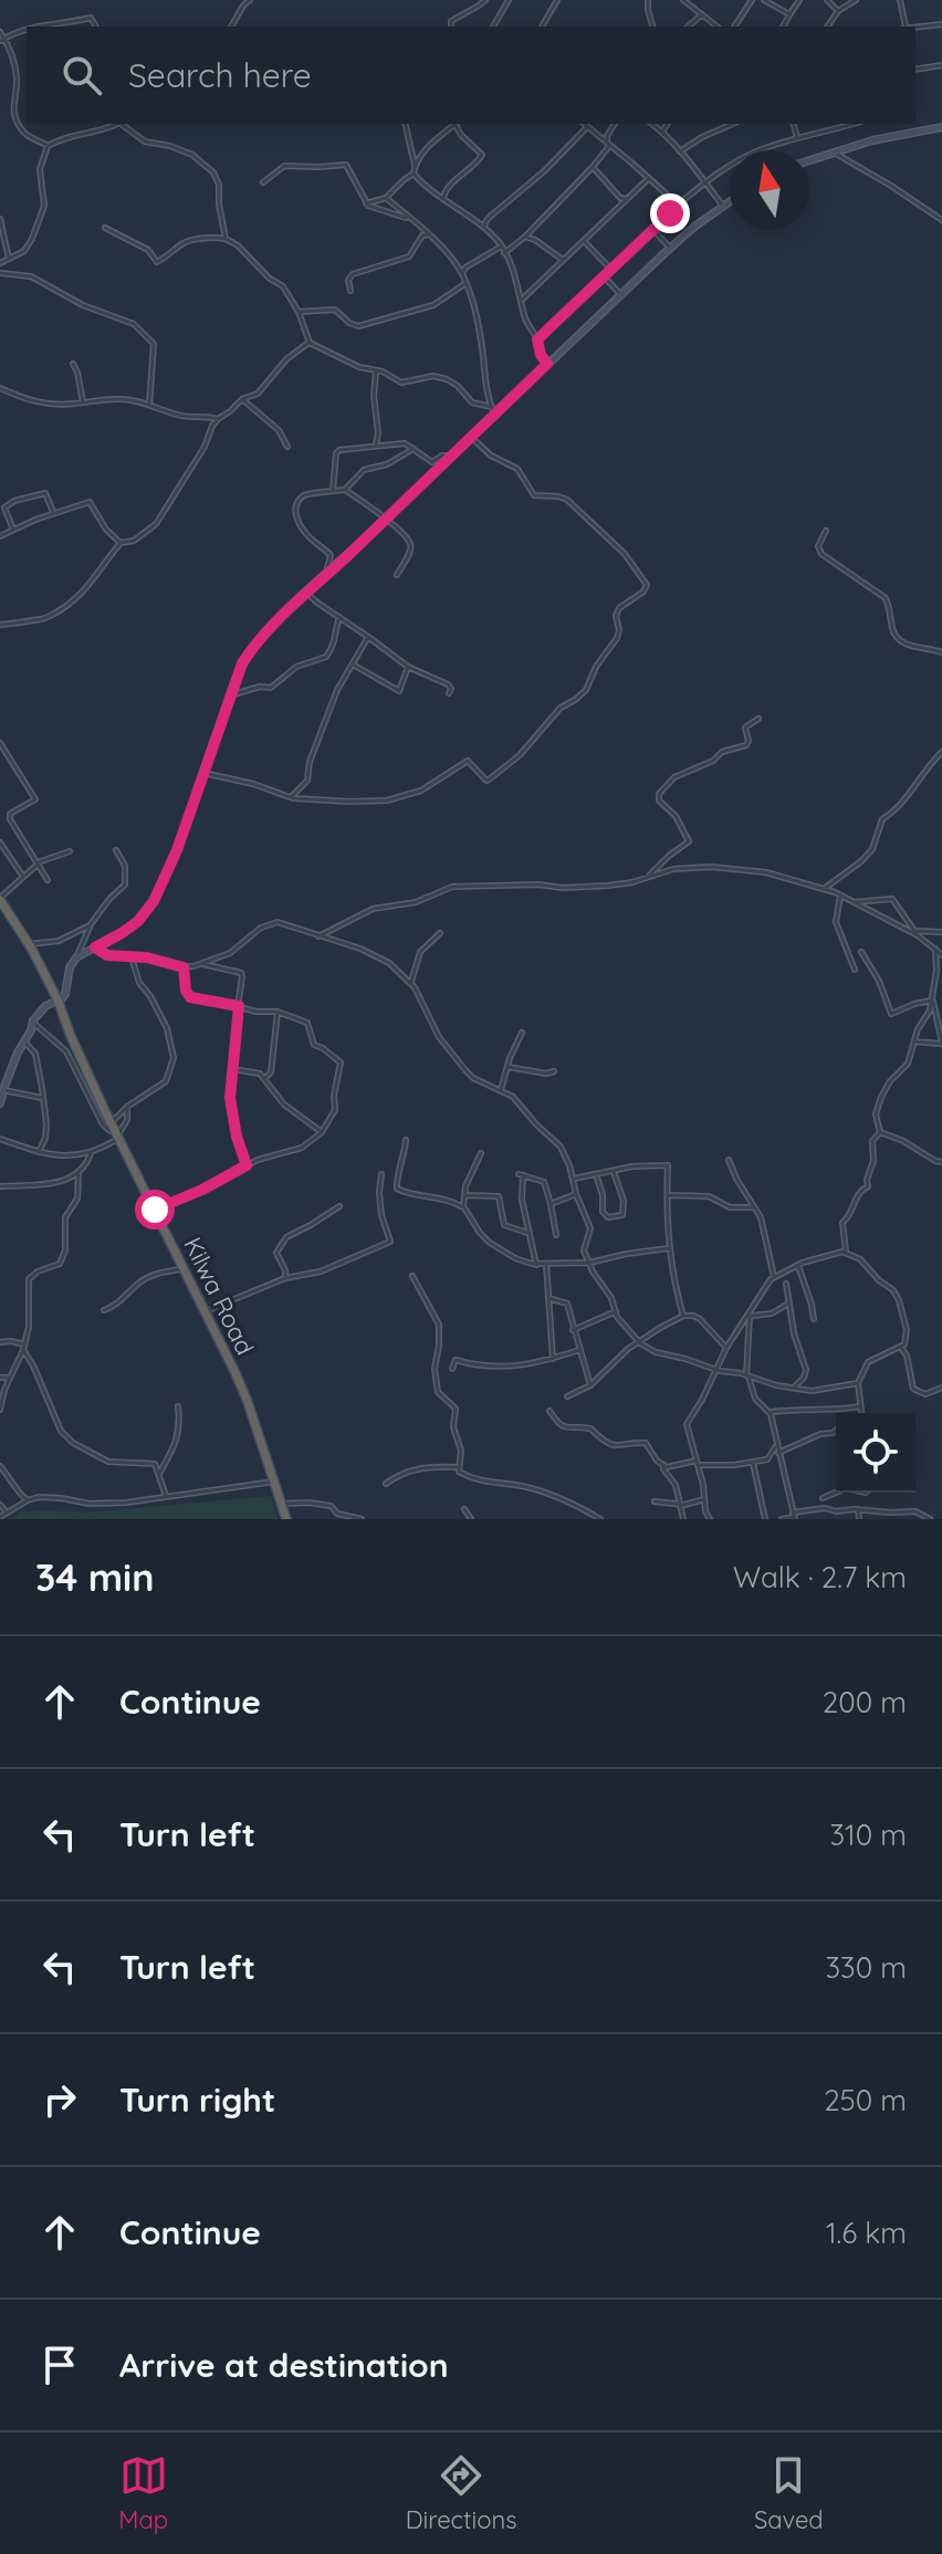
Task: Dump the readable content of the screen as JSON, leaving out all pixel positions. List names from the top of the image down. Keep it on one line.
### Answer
{"streets":{"highway":["Kilwa Road"]},"north":"top","page":{"search":"Search here","heading":["34 min","Walk · 2.7 km"],"list":[["Continue","200 m"],["Turn left","310 m"],["Turn left","330 m"],["Turn right","250 m"],["Continue","1.6 km"],"Arrive at destination"],"nav":["Map","Directions","Saved"]}}
